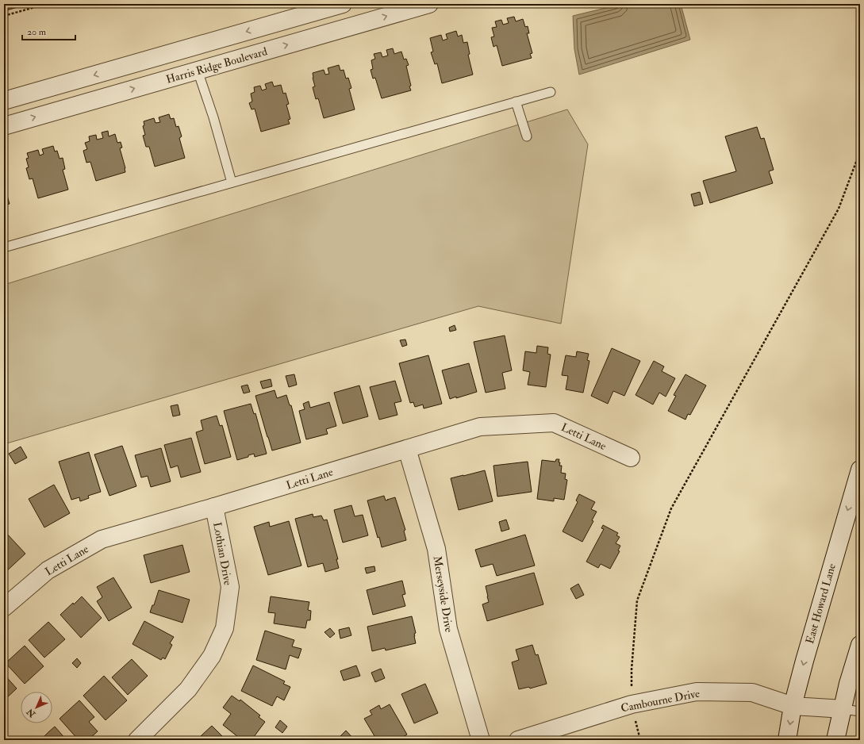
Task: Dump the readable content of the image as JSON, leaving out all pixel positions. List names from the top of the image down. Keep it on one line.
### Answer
{"streets":{"street":["Harris Ridge Boulevard","Letti Lane","Lothian Drive","Merseyside Drive","East Howard Lane","Cambourne Drive"]},"crossings":[["Letti Lane","Lothian Drive"],["Letti Lane","Merseyside Drive"],["East Howard Lane","Cambourne Drive"]],"scale_bar":"20 m","north":"bottom left"}
